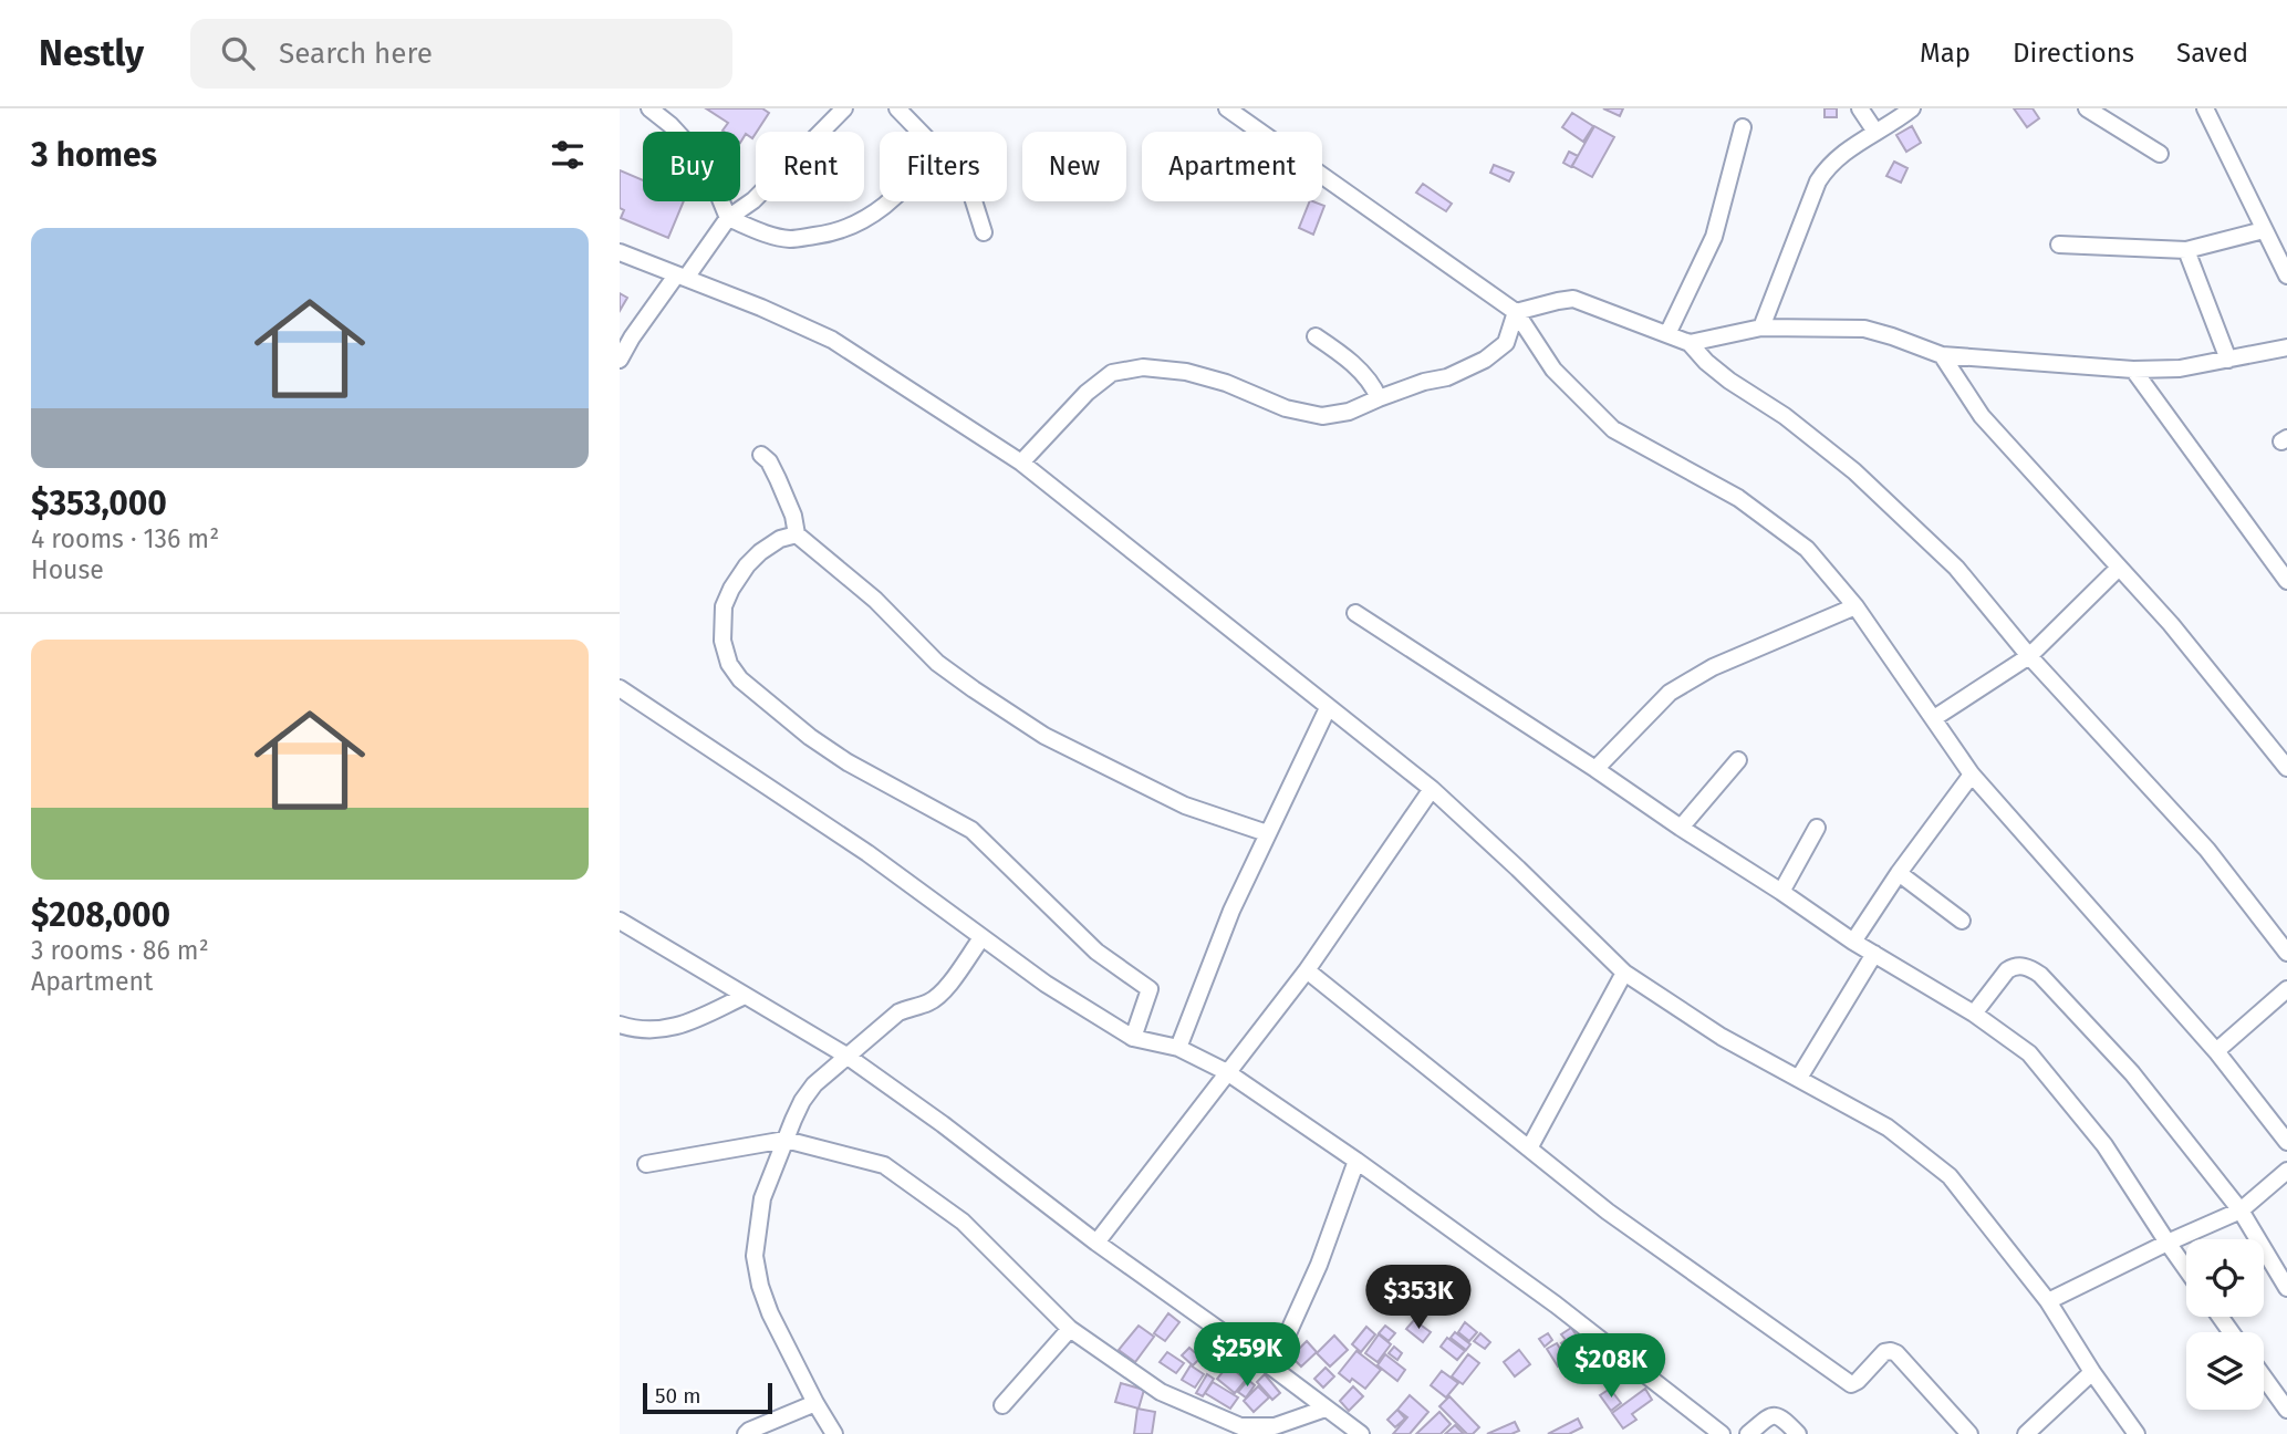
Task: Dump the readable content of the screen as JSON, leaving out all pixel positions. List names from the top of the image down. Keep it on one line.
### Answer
{"scale_bar":"50 m","page":{"header":"Nestly","search":"Search here","nav":["Map","Directions","Saved"],"heading":"3 homes","chip":["Buy","Rent","Filters","New","Apartment"],"list":[{"name":"$353,000","note":"4 rooms · 136 m² · House"},{"name":"$208,000","note":"3 rooms · 86 m² · Apartment"}],"price":["$353K","$259K","$208K"],"scale":"50 m"}}
